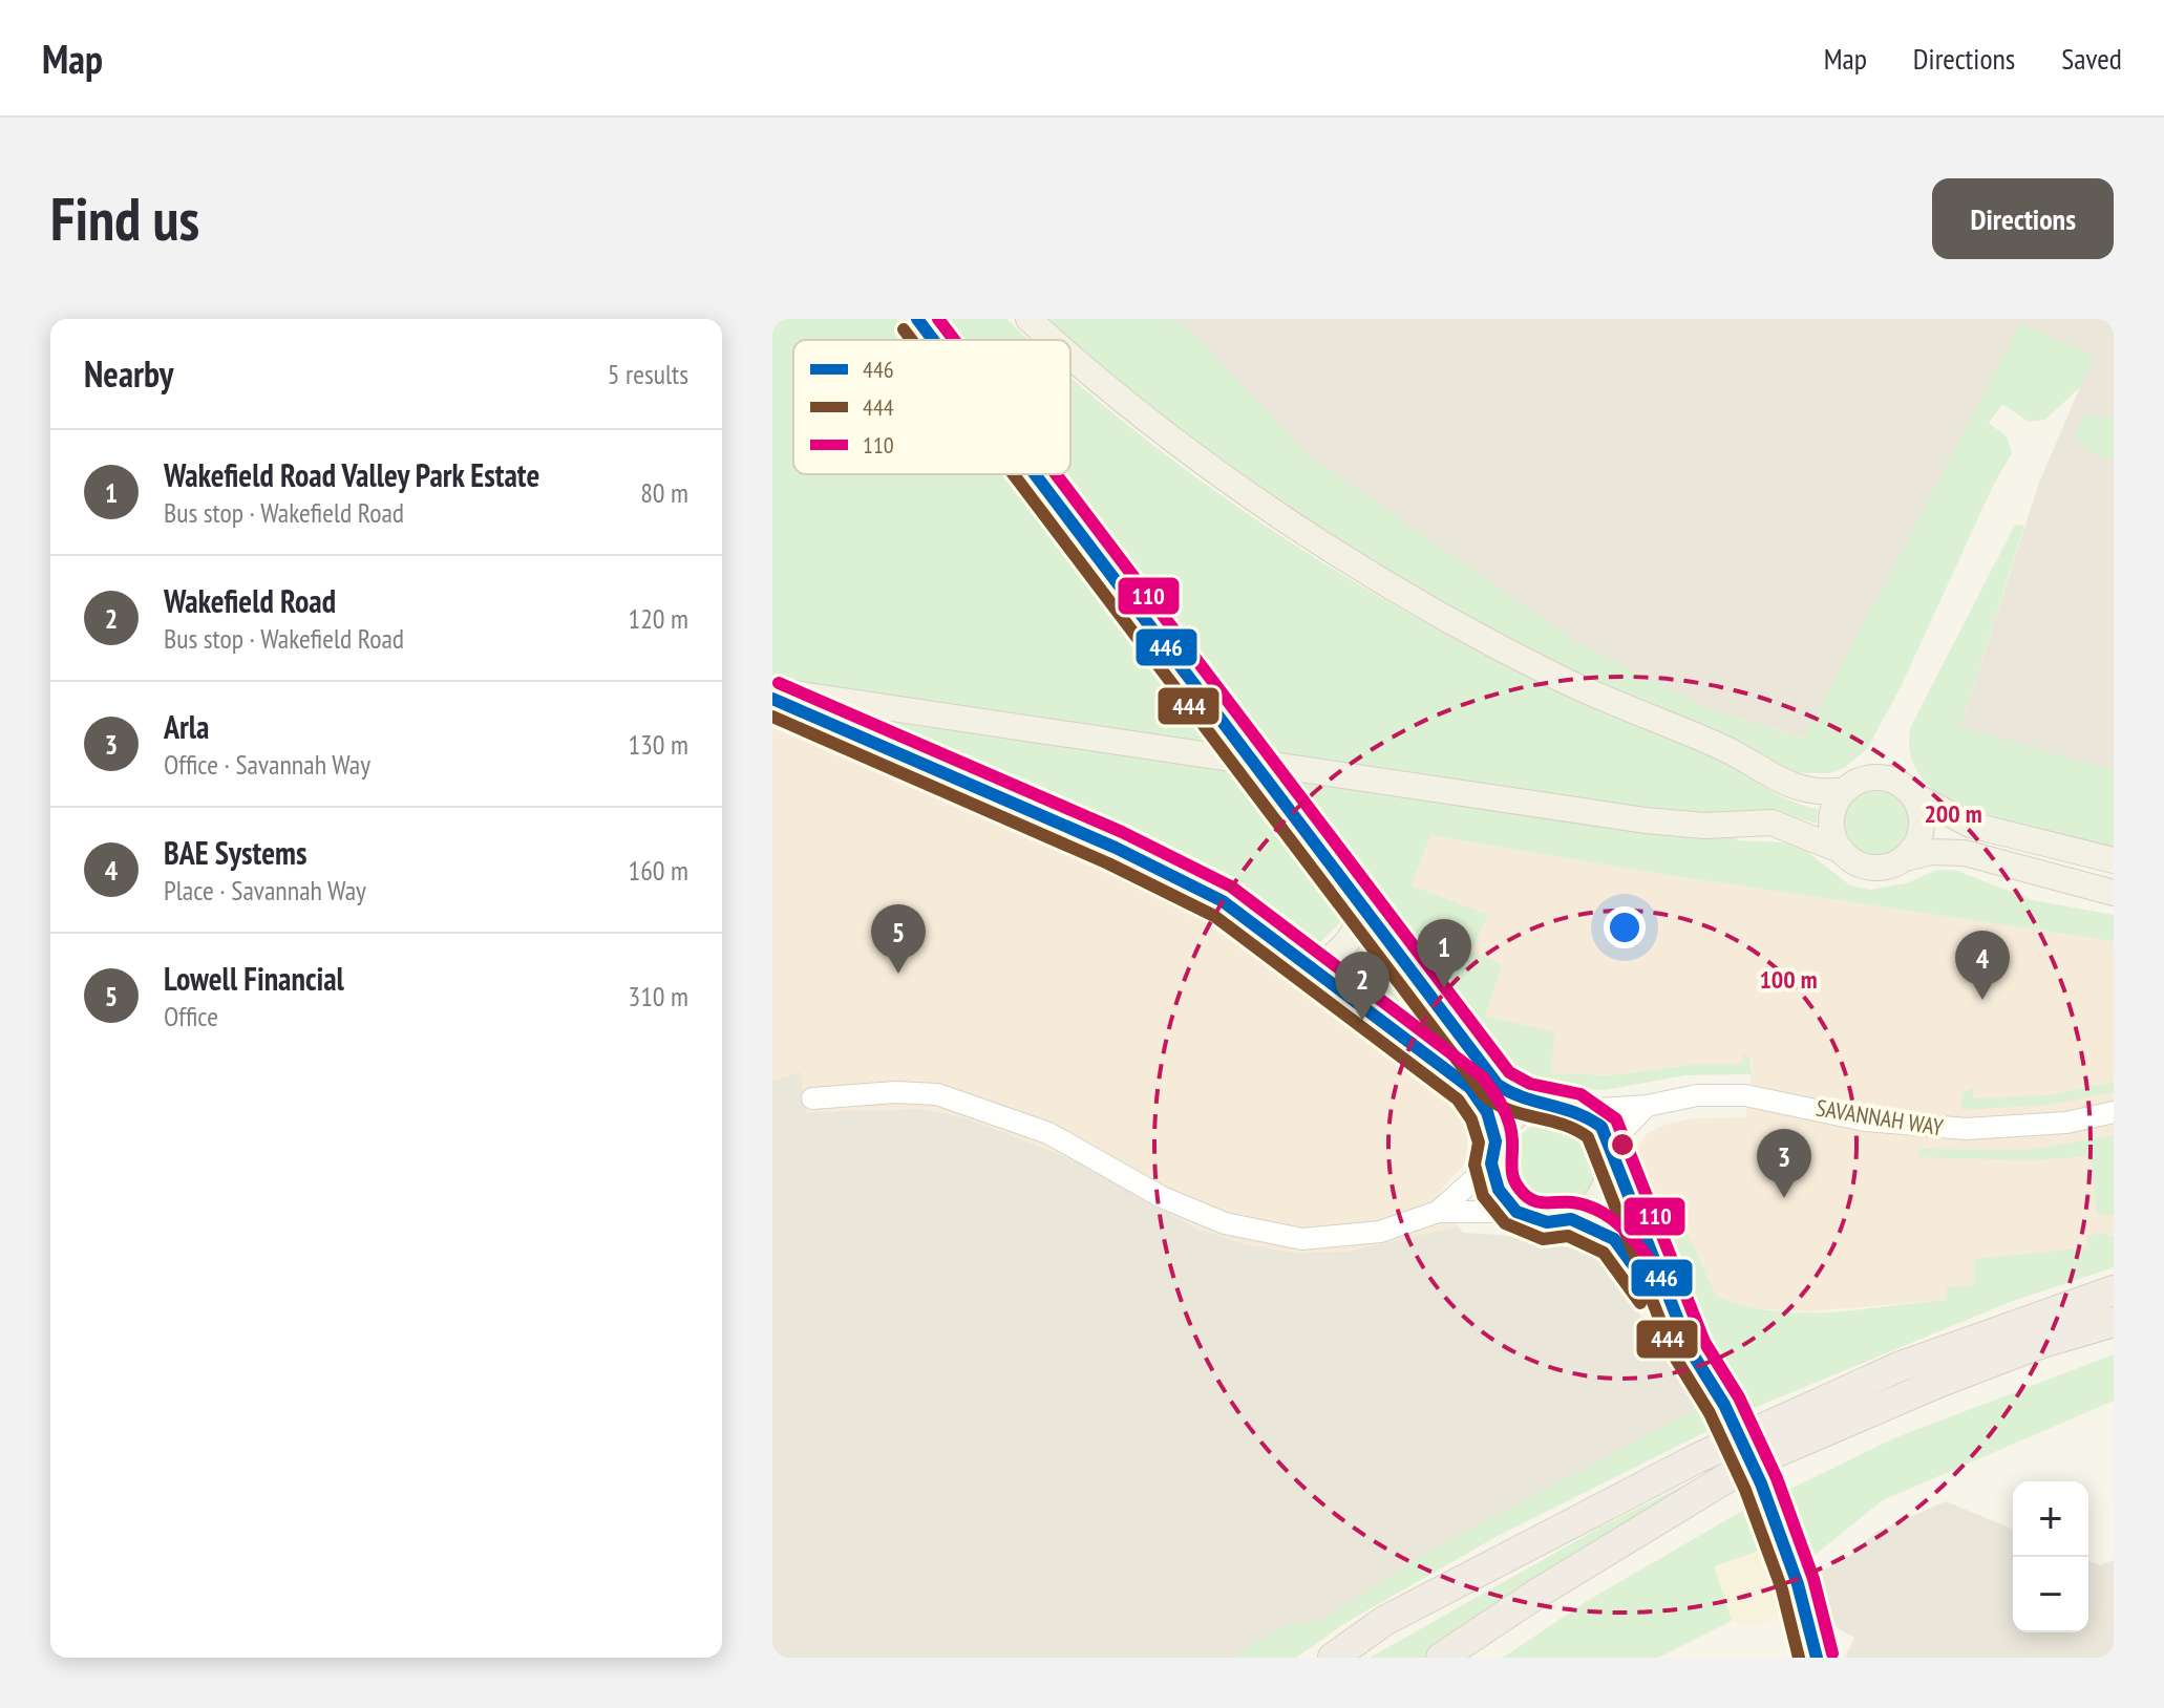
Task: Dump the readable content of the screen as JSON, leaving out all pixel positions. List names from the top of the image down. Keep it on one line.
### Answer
{"streets":{"street":["SAVANNAH WAY"]},"lines":["transit line 446","transit line 110","transit line 444"],"legend":["446","444","110"],"page":{"header":"Map","nav":["Map","Directions","Saved"],"buttons":"Directions","title":"Find us","heading":["Nearby","5 results"],"list":[{"mark":"1","name":"Wakefield Road Valley Park Estate","note":"Bus stop · Wakefield Road","value":"80 m"},{"mark":"2","name":"Wakefield Road","note":"Bus stop · Wakefield Road","value":"120 m"},{"mark":"3","name":"Arla","note":"Office · Savannah Way","value":"130 m"},{"mark":"4","name":"BAE Systems","note":"Place · Savannah Way","value":"160 m"},{"mark":"5","name":"Lowell Financial","note":"Office","value":"310 m"}],"pins":["5","1","4","2","3"],"map_buttons":["+","−"]},"rings":["200 m","100 m"]}
